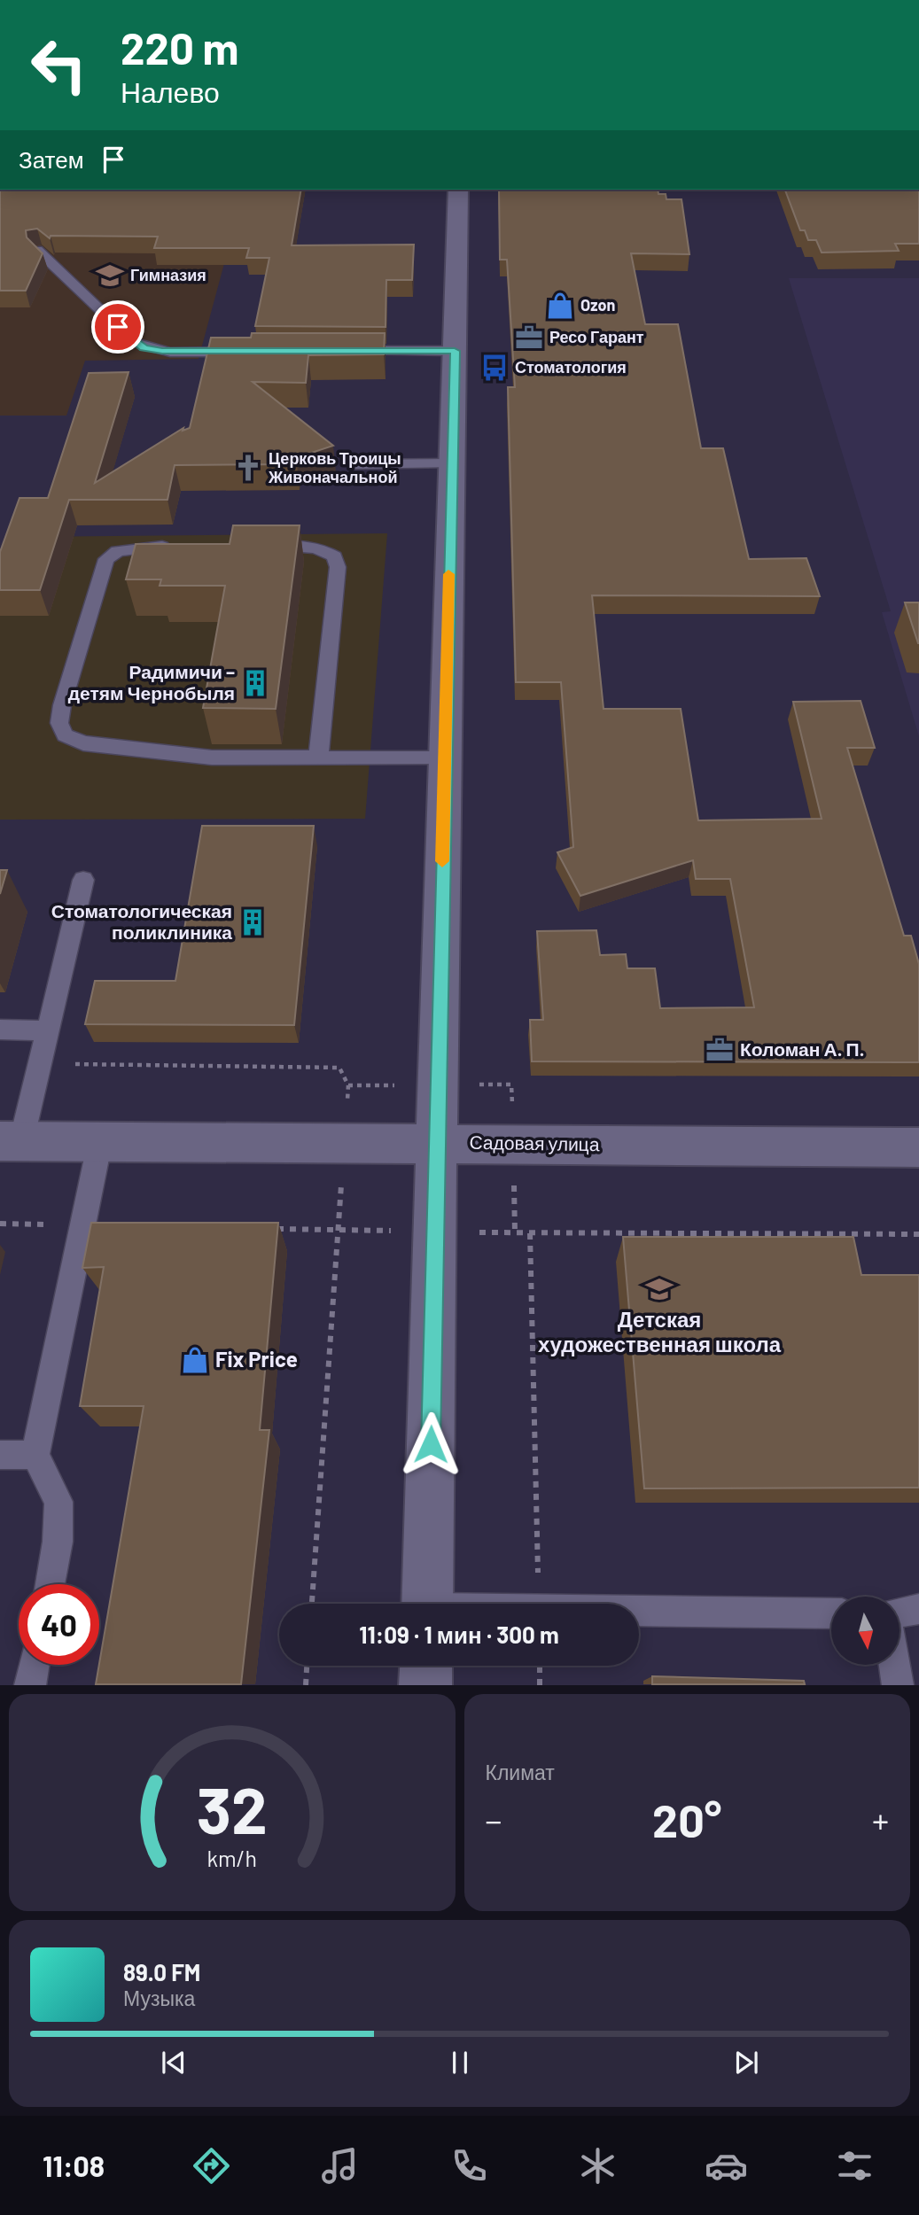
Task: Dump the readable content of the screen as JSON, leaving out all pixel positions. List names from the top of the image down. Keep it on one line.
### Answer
{"streets":{"street":["Садовая улица"]},"places":{"school or university":["Гимназия","Детская художественная школа"],"shop":["Ozon","Fix Price"],"office":["Ресо Гарант","Коломан А. П."],"bus stop":["Стоматология"],"church":["Церковь Троицы Живоначальной"],"building":["Радимичи – детям Чернобыля","Стоматологическая поликлиника"]},"north":"bottom","page":{"turn":["220 m","Налево"],"then":"Затем","limit":"40","trip":"11:09 · 1 мин · 300 m","tile":"Климат","heat":["−","20°","+"],"song":["89.0 FM","Музыка"],"tabs":"11:08","gauge":["32","km/h"]}}
